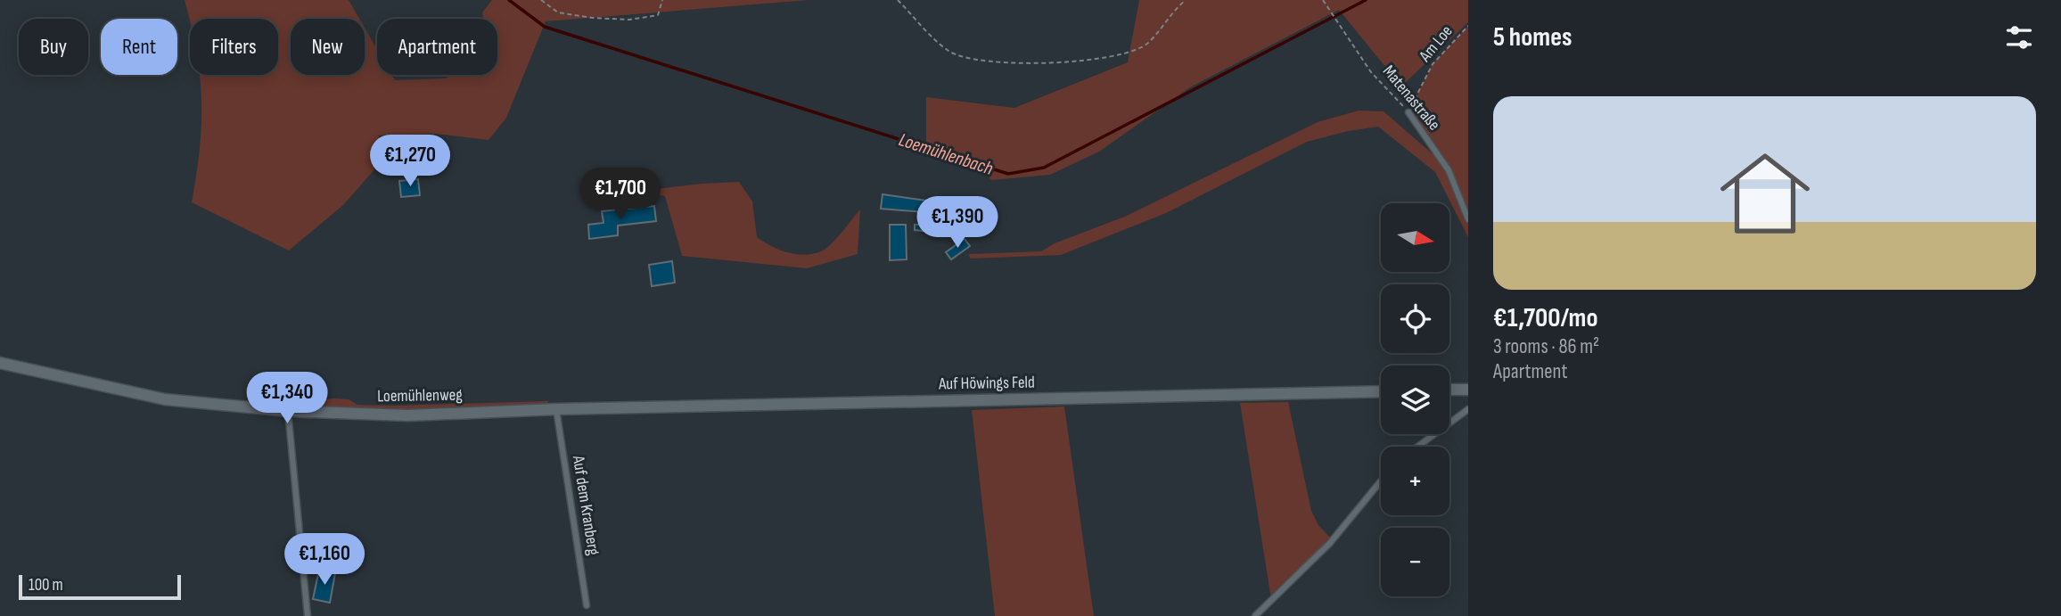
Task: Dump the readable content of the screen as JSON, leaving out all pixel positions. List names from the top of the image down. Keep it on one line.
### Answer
{"streets":{"street":["Auf Höwings Feld","Loemühlenweg"],"lane":["Matenastraße","Auf dem Kranberg"],"path":["Am Loe"]},"crossings":[["Am Loe","Matenastraße"],["Auf Höwings Feld","Loemühlenweg"],["Loemühlenweg","Auf dem Kranberg"]],"water":["Loemühlenbach"],"scale_bar":"100 m","north":"right","page":{"heading":"5 homes","chip":["Buy","Rent","Filters","New","Apartment"],"list":[{"name":"€1,700/mo","note":"3 rooms · 86 m² · Apartment"}],"price":["€1,270","€1,700","€1,390","€1,340","€1,160"],"map_buttons":["+","−"],"scale":"100 m"}}
